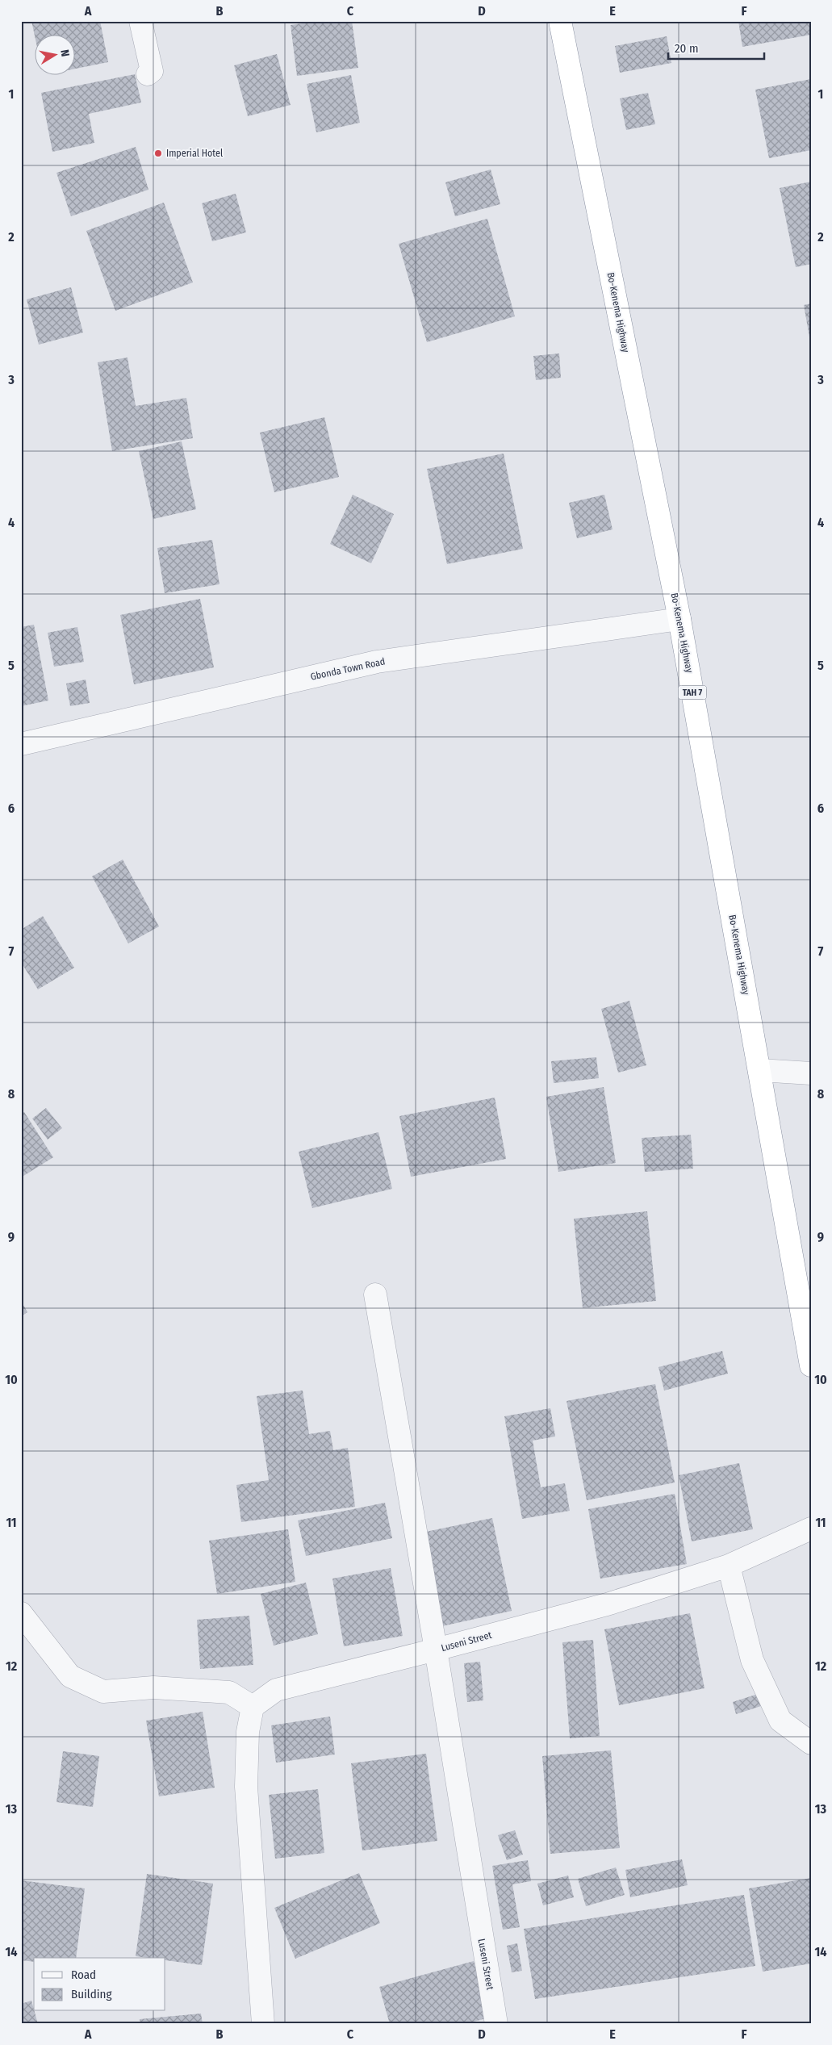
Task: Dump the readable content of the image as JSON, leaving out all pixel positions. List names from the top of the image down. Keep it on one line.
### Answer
{"streets":{"highway":["Bo-Kenema Highway","TAH 7"],"street":["Gbonda Town Road","Luseni Street"]},"crossings":[["Bo-Kenema Highway","Gbonda Town Road"]],"places":["Imperial Hotel"],"legend":["Road","Building"],"scale_bar":"20 m","north":"right","grid":{"columns":["A","B","C","D","E","F"],"rows":["1","2","3","4","5","6","7","8","9","10","11","12","13","14"]}}
